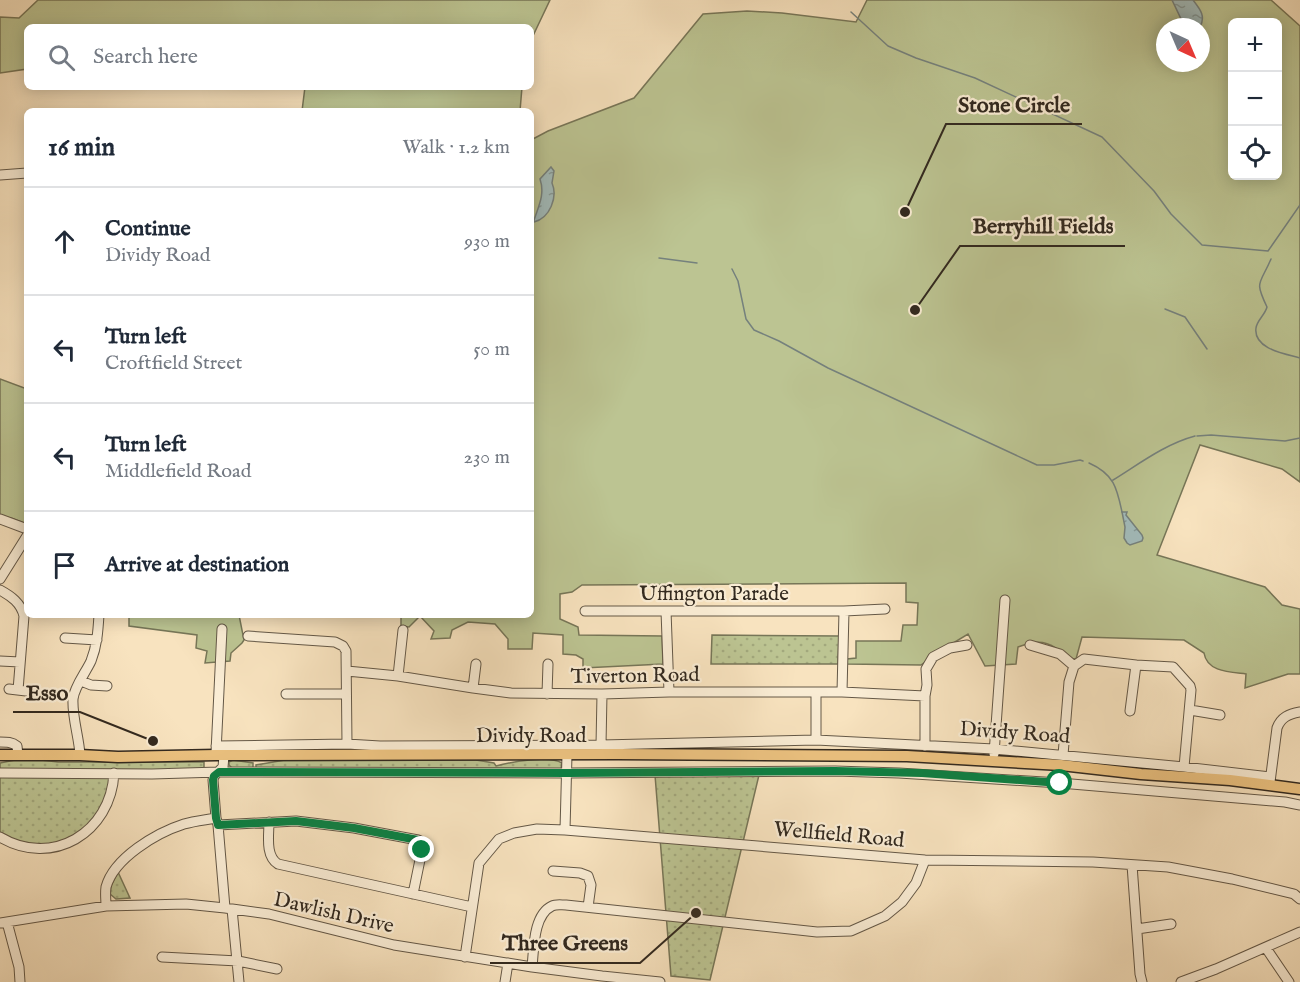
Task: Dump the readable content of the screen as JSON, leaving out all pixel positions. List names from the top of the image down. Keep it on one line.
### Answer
{"streets":{"main road":["Dividy Road"],"street":["Uffington Parade","Tiverton Road","Wellfield Road","Dawlish Drive"]},"crossings":[["Wellfield Road","Dawlish Drive"]],"places":["Stone Circle","Berryhill Fields","Esso","Three Greens"],"north":"bottom right","page":{"map_buttons":["+","−"],"search":"Search here","heading":["16 min","Walk · 1.2 km"],"list":[["Continue","Dividy Road","930 m"],["Turn left","Croftfield Street","50 m"],["Turn left","Middlefield Road","230 m"],"Arrive at destination"]}}
